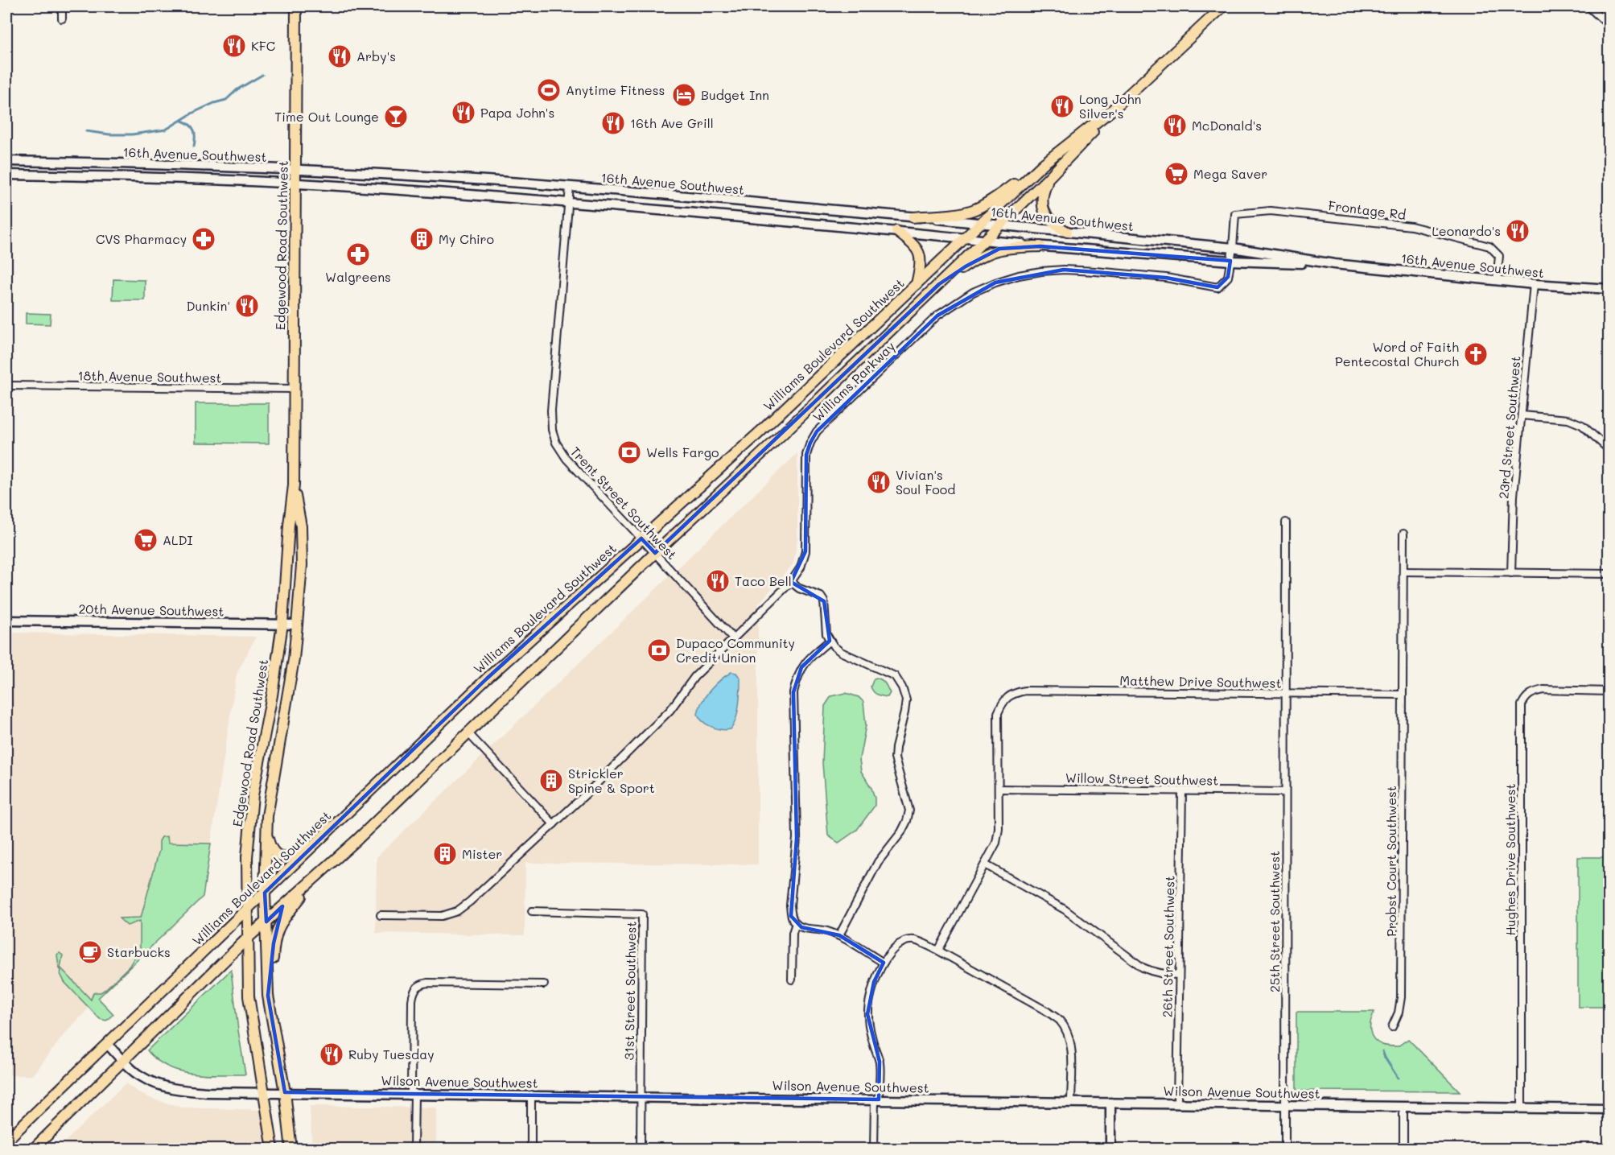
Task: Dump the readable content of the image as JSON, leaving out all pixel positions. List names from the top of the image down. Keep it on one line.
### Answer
{"streets":{"main road":["16th Avenue Southwest","Edgewood Road Southwest","Williams Boulevard Southwest","20th Avenue Southwest","Wilson Avenue Southwest"],"street":["Frontage Rd","18th Avenue Southwest","Williams Parkway","23rd Street Southwest","Trent Street Southwest","Matthew Drive Southwest","Willow Street Southwest","Hughes Drive Southwest","Probst Court Southwest","25th Street Southwest","26th Street Southwest","31st Street Southwest"]},"crossings":[["16th Avenue Southwest","Frontage Rd"],["16th Avenue Southwest","Edgewood Road Southwest"],["16th Avenue Southwest","Williams Boulevard Southwest"],["16th Avenue Southwest","Williams Parkway"],["16th Avenue Southwest","23rd Street Southwest"],["16th Avenue Southwest","Trent Street Southwest"],["Frontage Rd","Williams Parkway"],["Edgewood Road Southwest","Williams Boulevard Southwest"],["Edgewood Road Southwest","18th Avenue Southwest"],["Edgewood Road Southwest","20th Avenue Southwest"],["Edgewood Road Southwest","Wilson Avenue Southwest"],["Williams Boulevard Southwest","Trent Street Southwest"],["Williams Boulevard Southwest","Wilson Avenue Southwest"],["Williams Parkway","Trent Street Southwest"],["Matthew Drive Southwest","Willow Street Southwest"],["Matthew Drive Southwest","Probst Court Southwest"],["Matthew Drive Southwest","25th Street Southwest"],["Willow Street Southwest","25th Street Southwest"],["Willow Street Southwest","26th Street Southwest"],["Hughes Drive Southwest","Wilson Avenue Southwest"],["25th Street Southwest","Wilson Avenue Southwest"],["26th Street Southwest","Wilson Avenue Southwest"],["31st Street Southwest","Wilson Avenue Southwest"]],"places":{"restaurant":["KFC","Arby's","Long John Silver's","Papa John's","16th Ave Grill","McDonald's","Leonardo's","Dunkin'","Vivian's Soul Food","Taco Bell","Ruby Tuesday"],"sports":["Anytime Fitness"],"hotel":["Budget Inn"],"bar":["Time Out Lounge"],"supermarket":["Mega Saver","ALDI"],"pharmacy":["CVS Pharmacy","Walgreens"],"building":["My Chiro","Strickler Spine & Sport","Mister"],"church":["Word of Faith Pentecostal Church"],"bank":["Wells Fargo","Dupaco Community Credit Union"],"cafe":["Starbucks"]}}
